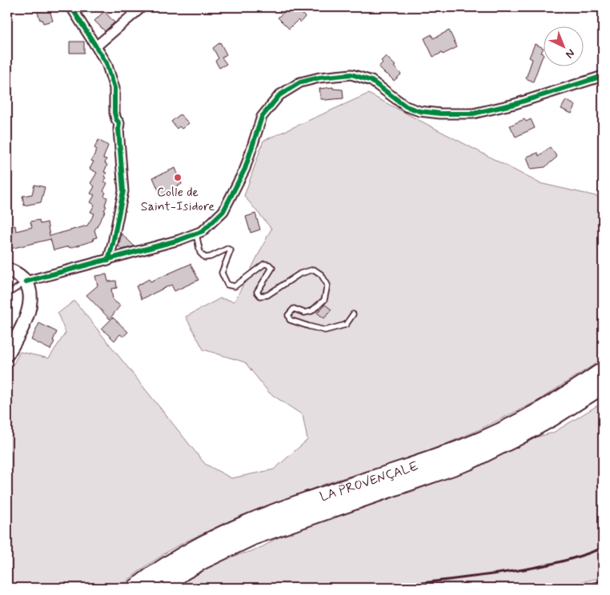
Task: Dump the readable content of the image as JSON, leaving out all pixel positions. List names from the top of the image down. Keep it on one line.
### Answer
{"streets":{"highway":["LA PROVENÇALE"]},"places":["Colle de Saint-Isidore"],"north":"bottom right"}
